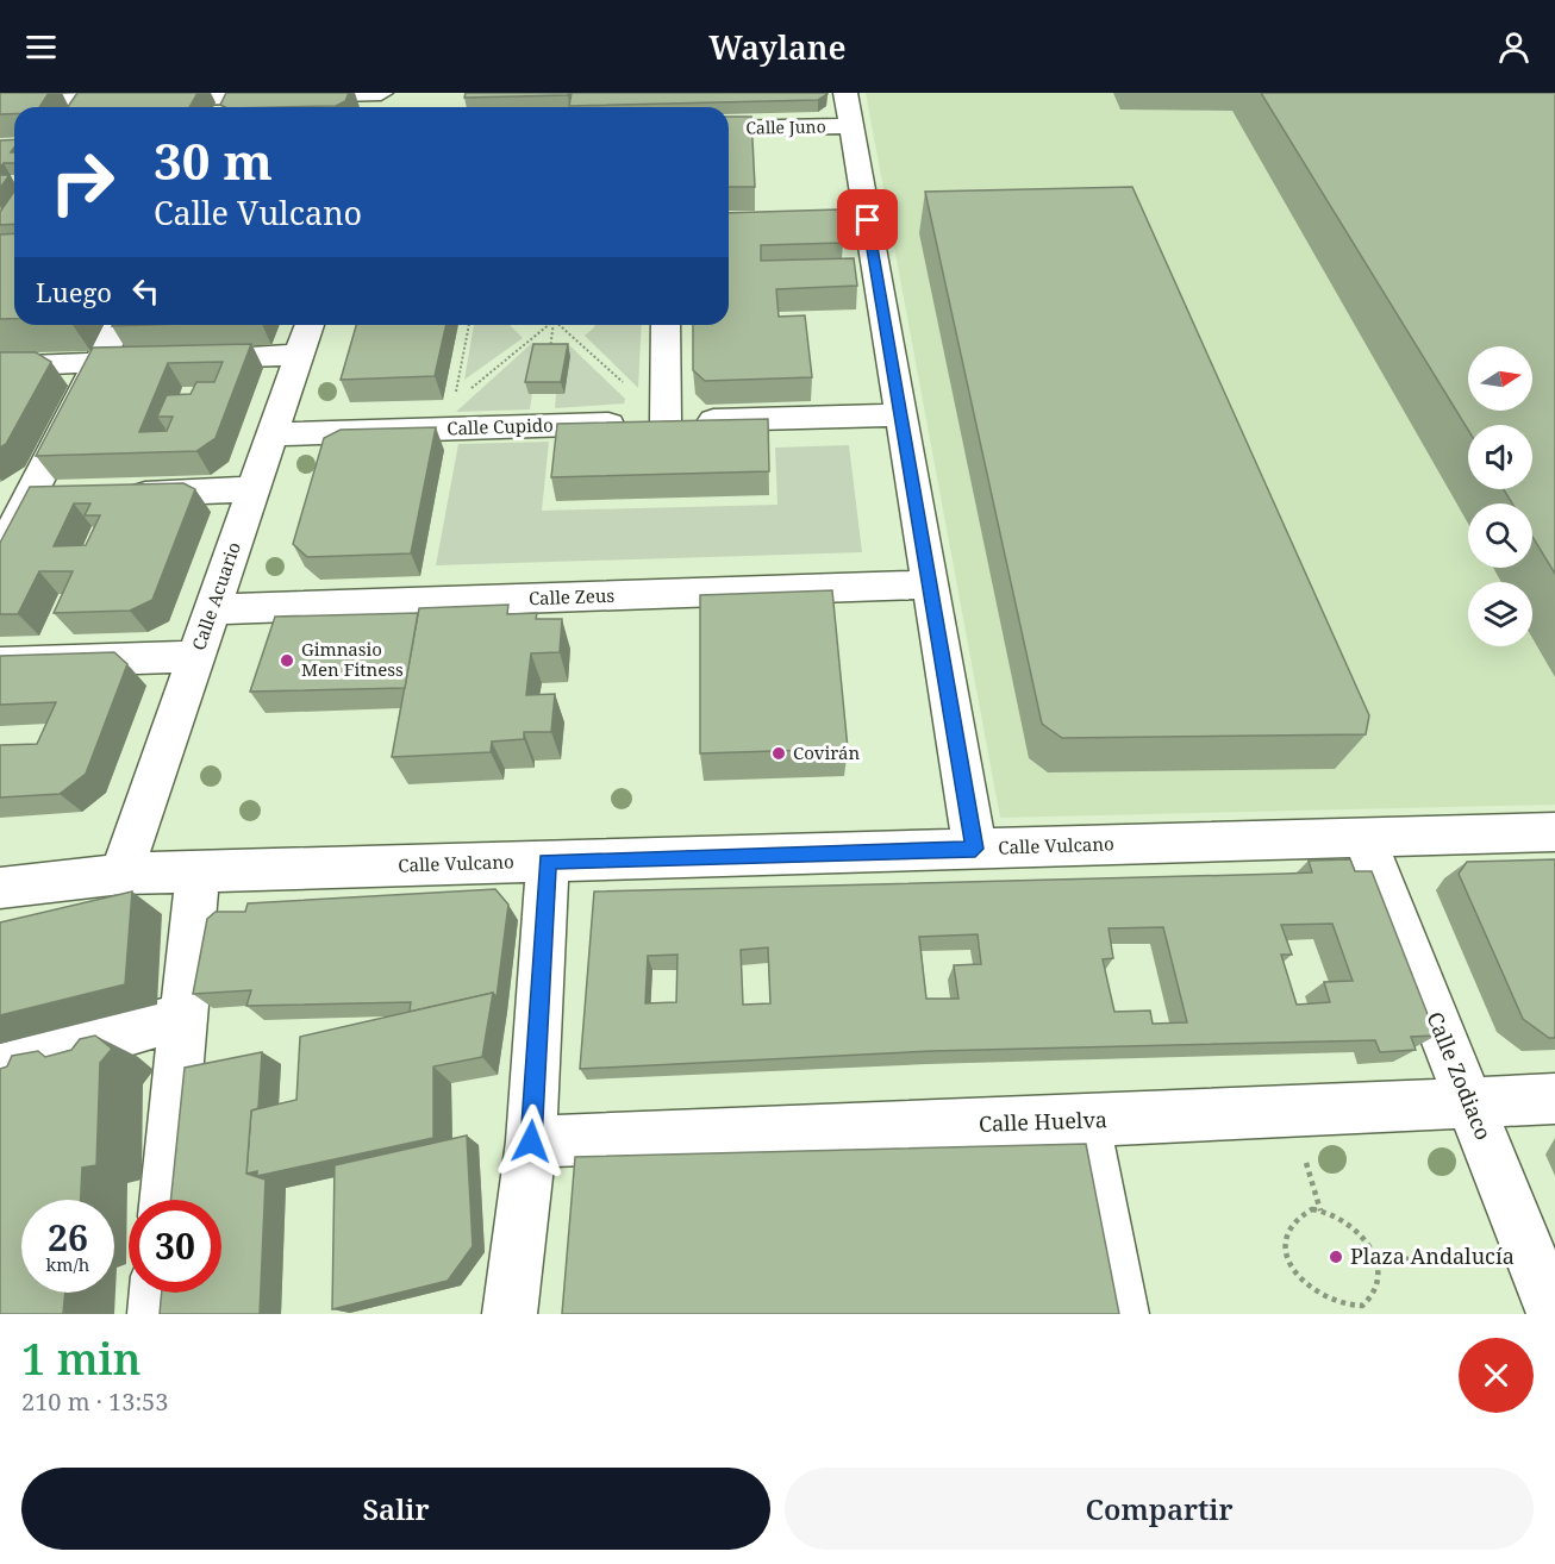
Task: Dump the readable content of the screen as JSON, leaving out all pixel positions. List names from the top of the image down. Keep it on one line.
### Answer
{"streets":{"street":["Calle Juno","Calle Cupido","Calle Acuario","Calle Zeus","Calle Vulcano","Calle Zodiaco","Calle Huelva"]},"crossings":[["Calle Cupido","Calle Acuario"],["Calle Acuario","Calle Zeus"],["Calle Acuario","Calle Vulcano"],["Calle Vulcano","Calle Zodiaco"],["Calle Zodiaco","Calle Huelva"]],"places":["Gimnasio Men Fitness","Covirán","Plaza Andalucía"],"north":"right","page":{"header":"Waylane","turn":["30 m","Calle Vulcano"],"then":"Luego","speed":"26 km/h","limit":"30","heading":["1 min","210 m · 13:53"],"buttons":["Salir","Compartir"]}}
